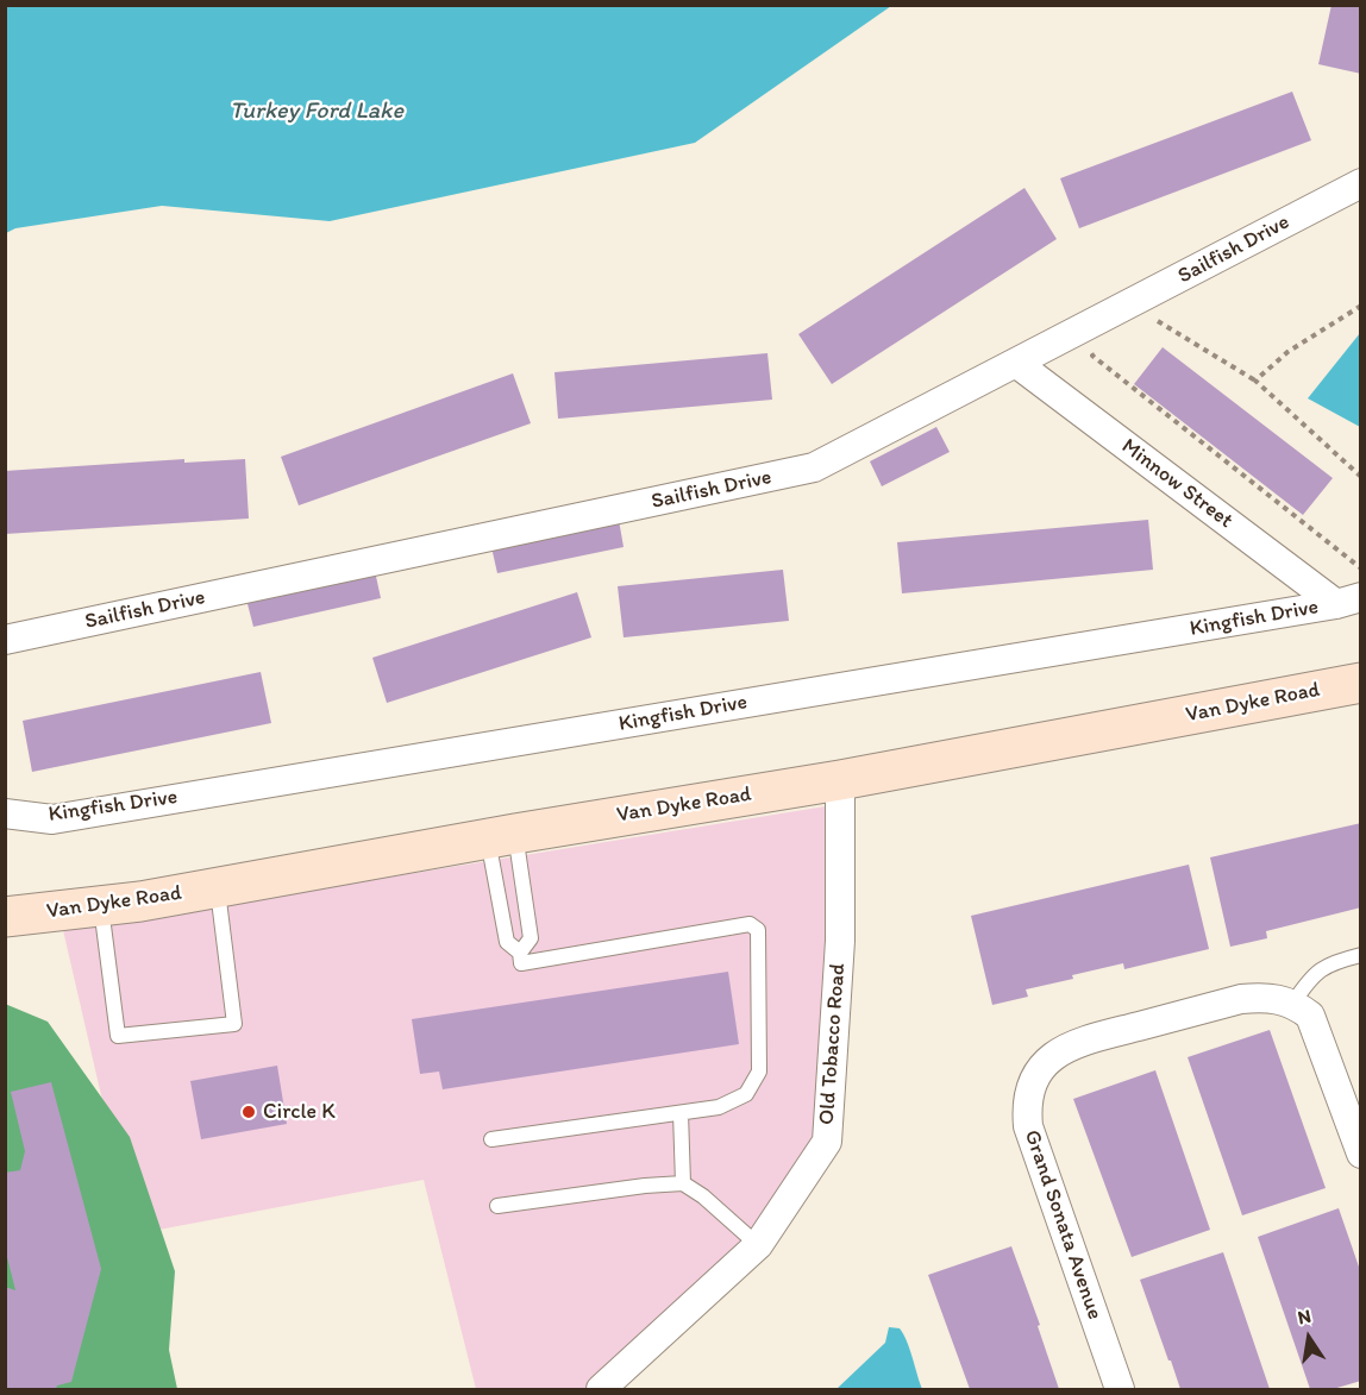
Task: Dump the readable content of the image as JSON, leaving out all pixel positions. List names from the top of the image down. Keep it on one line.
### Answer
{"streets":{"main road":["Van Dyke Road"],"street":["Sailfish Drive","Minnow Street","Kingfish Drive","Old Tobacco Road","Grand Sonata Avenue"]},"crossings":[["Sailfish Drive","Minnow Street"],["Minnow Street","Kingfish Drive"],["Van Dyke Road","Old Tobacco Road"]],"water":["Turkey Ford Lake"],"places":["Circle K"],"north":"top"}
